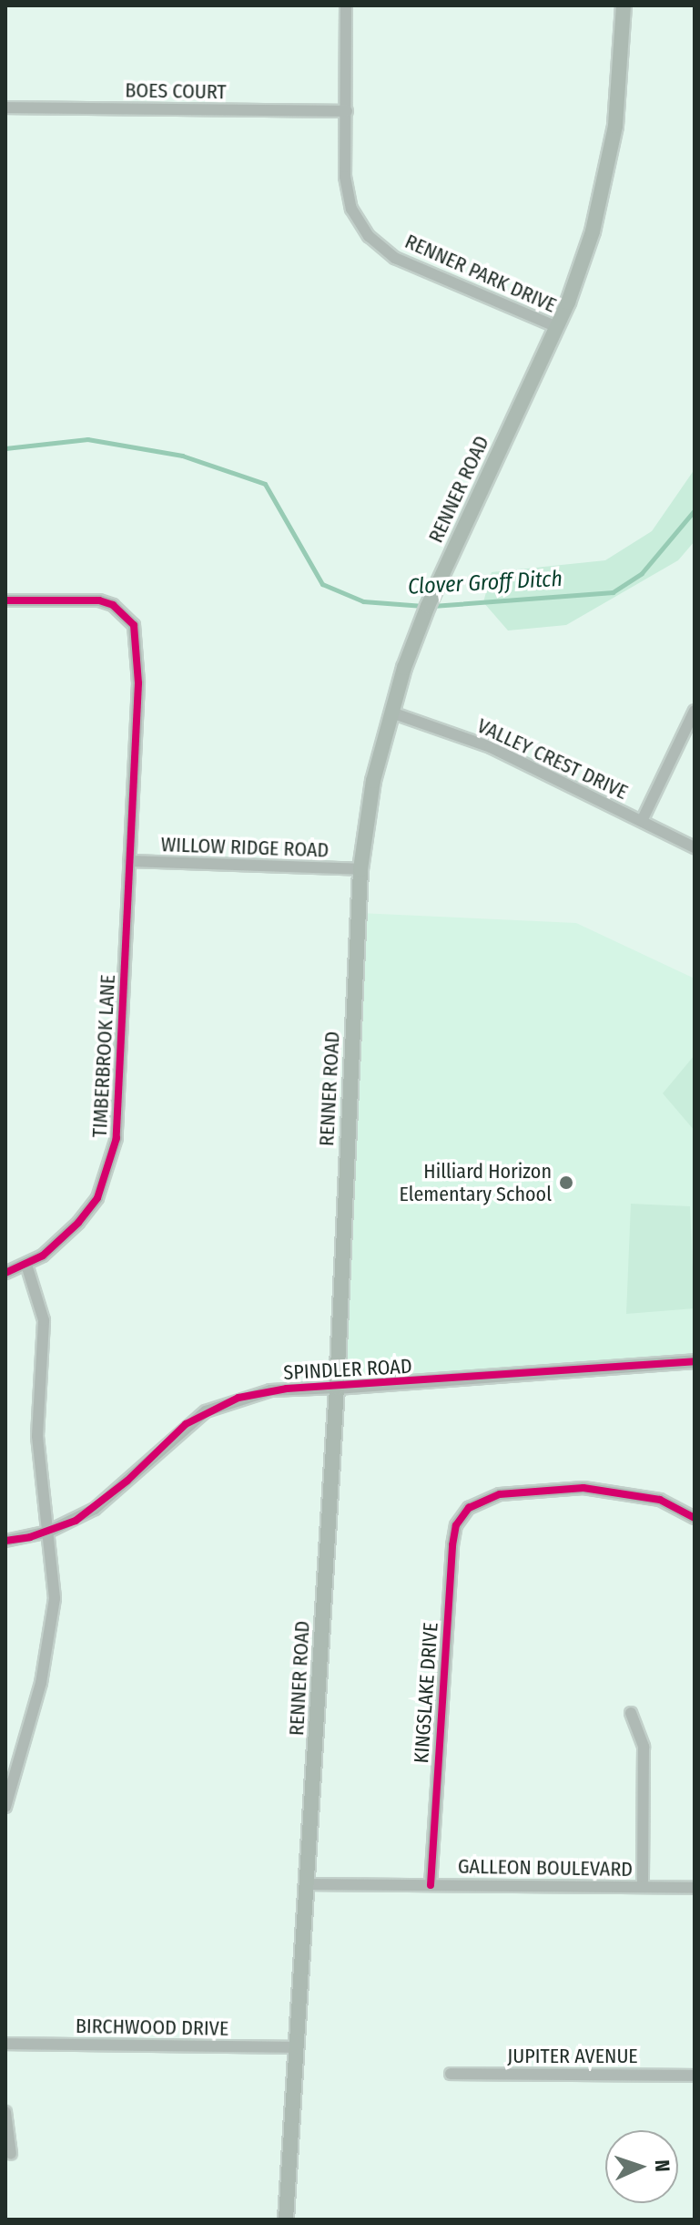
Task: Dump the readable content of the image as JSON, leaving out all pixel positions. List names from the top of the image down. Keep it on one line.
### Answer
{"streets":{"main road":["RENNER ROAD"],"street":["BOES COURT","RENNER PARK DRIVE","VALLEY CREST DRIVE","WILLOW RIDGE ROAD","TIMBERBROOK LANE","SPINDLER ROAD","KINGSLAKE DRIVE","GALLEON BOULEVARD","BIRCHWOOD DRIVE","JUPITER AVENUE"]},"crossings":[["BOES COURT","RENNER PARK DRIVE"],["RENNER PARK DRIVE","RENNER ROAD"],["RENNER ROAD","VALLEY CREST DRIVE"],["RENNER ROAD","WILLOW RIDGE ROAD"],["RENNER ROAD","SPINDLER ROAD"],["RENNER ROAD","GALLEON BOULEVARD"],["RENNER ROAD","BIRCHWOOD DRIVE"],["WILLOW RIDGE ROAD","TIMBERBROOK LANE"],["KINGSLAKE DRIVE","GALLEON BOULEVARD"]],"water":["Clover Groff Ditch"],"places":["Hilliard Horizon Elementary School"],"north":"right"}
